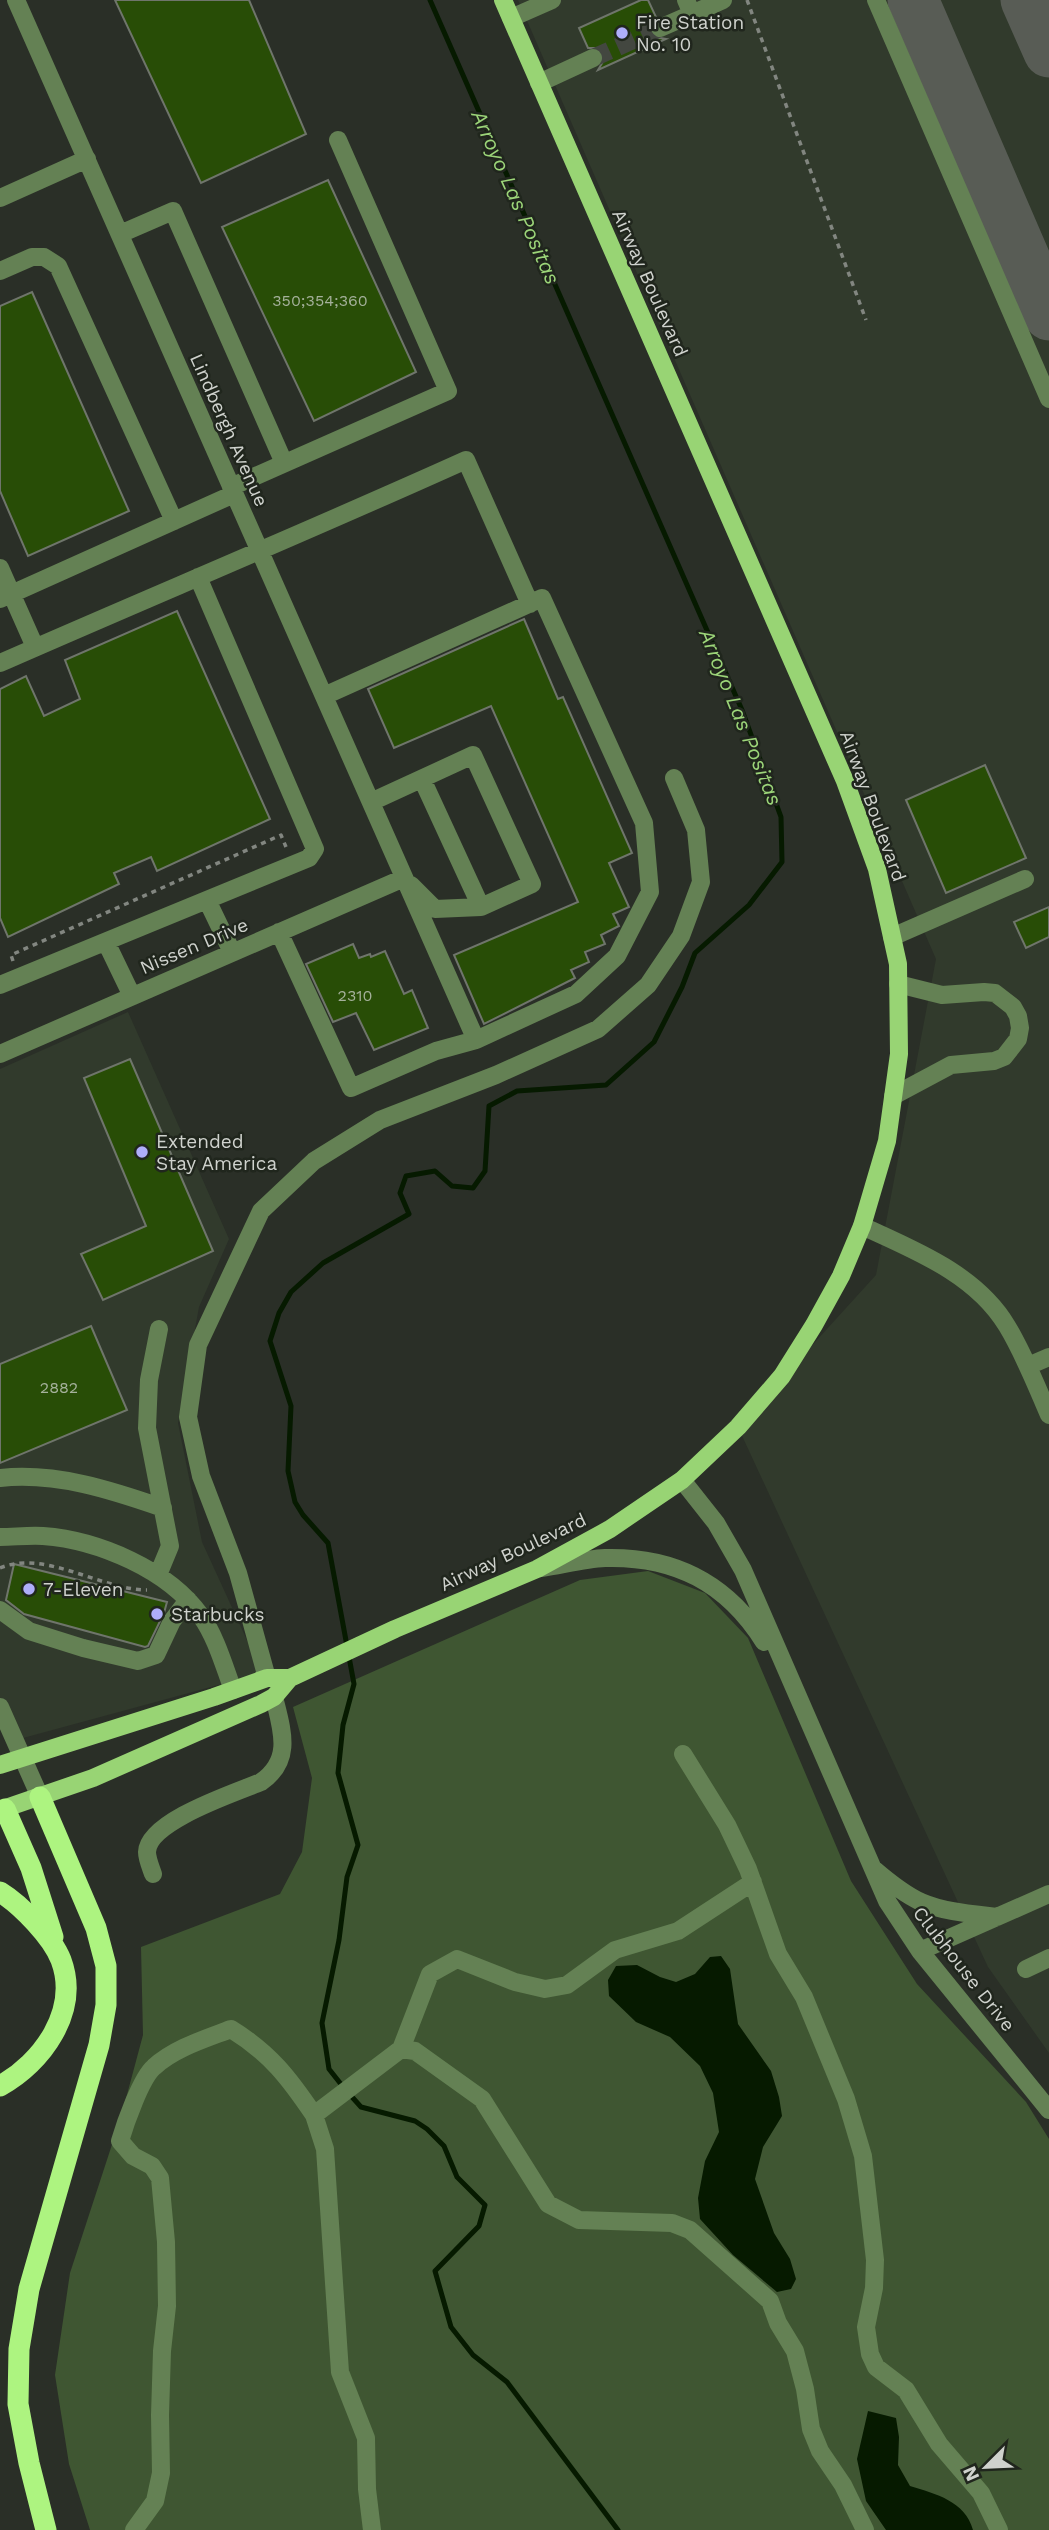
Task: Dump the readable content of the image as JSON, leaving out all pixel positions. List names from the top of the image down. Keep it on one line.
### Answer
{"streets":{"main road":["Airway Boulevard"],"street":["Lindbergh Avenue","Nissen Drive","Clubhouse Drive"]},"crossings":[["Airway Boulevard","Clubhouse Drive"],["Lindbergh Avenue","Nissen Drive"]],"water":["Arroyo Las Positas"],"places":["Fire Station No. 10","Extended Stay America","7-Eleven","Starbucks"],"house_numbers":["350;354;360","2310","2882"],"north":"bottom left"}
